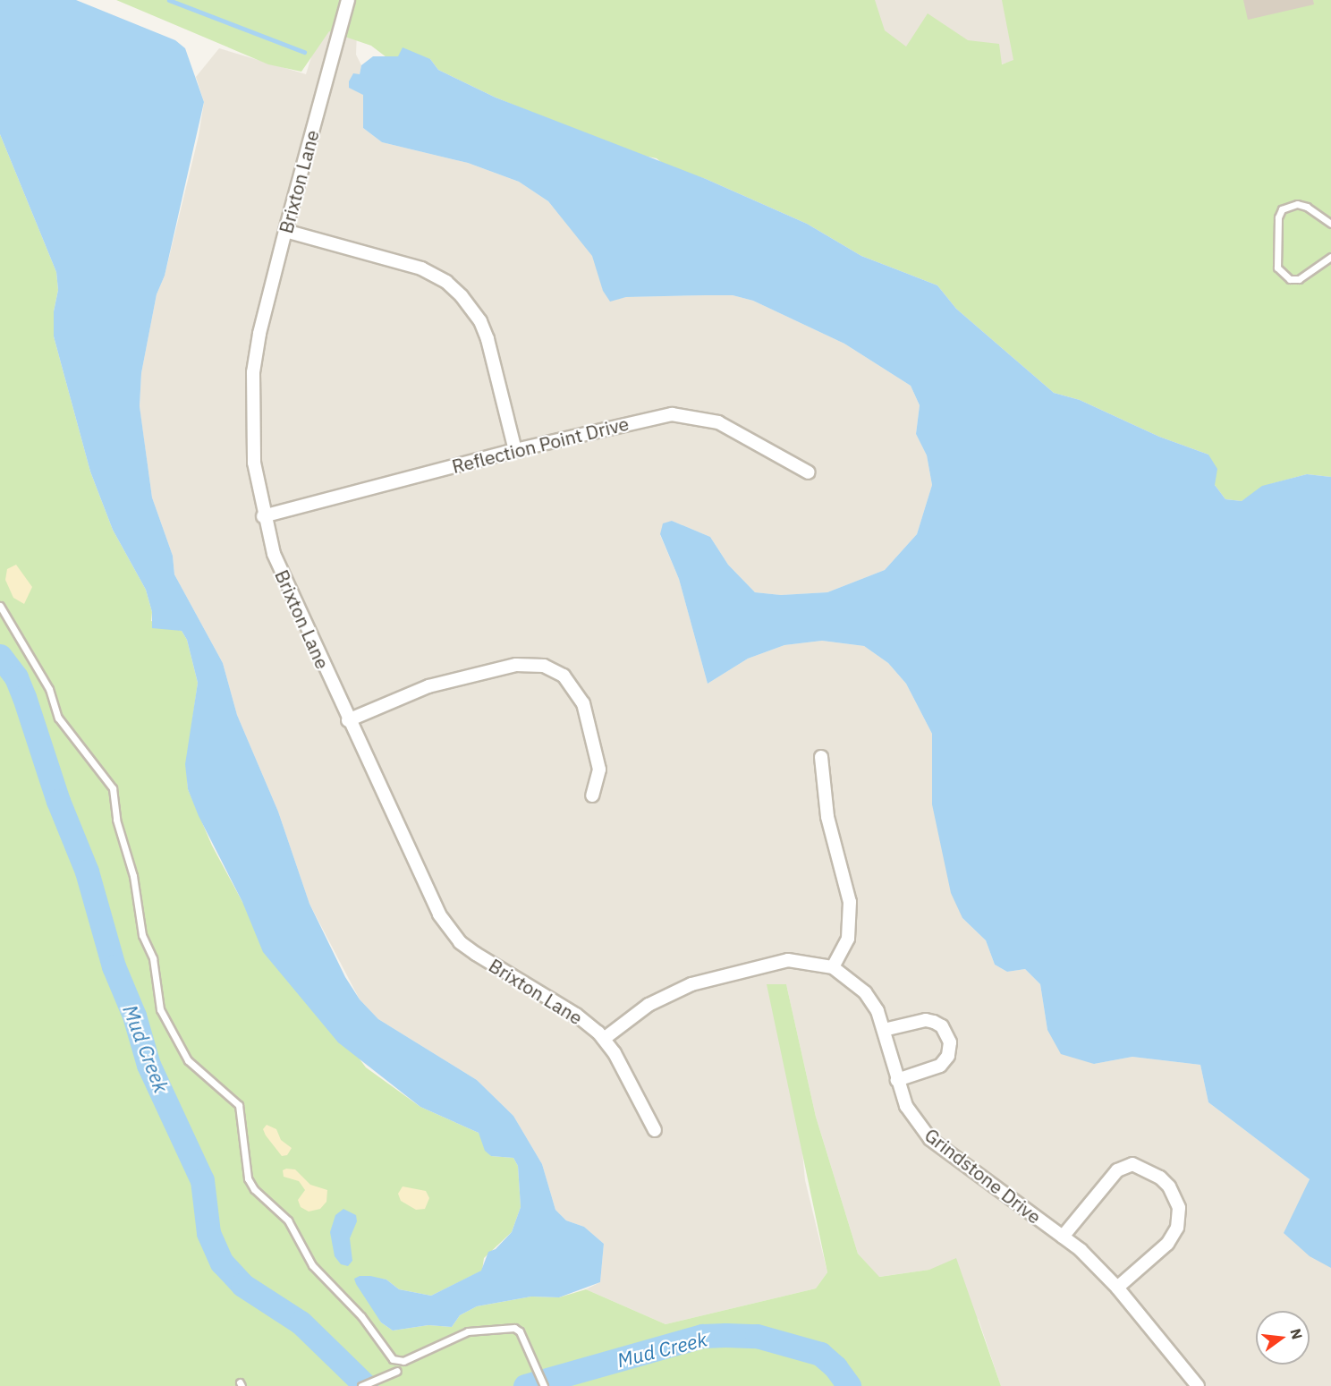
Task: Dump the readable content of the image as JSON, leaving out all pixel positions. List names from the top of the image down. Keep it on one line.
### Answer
{"streets":{"street":["Brixton Lane","Reflection Point Drive","Grindstone Drive"]},"crossings":[["Brixton Lane","Reflection Point Drive"]],"water":["Mud Creek"],"north":"right"}
